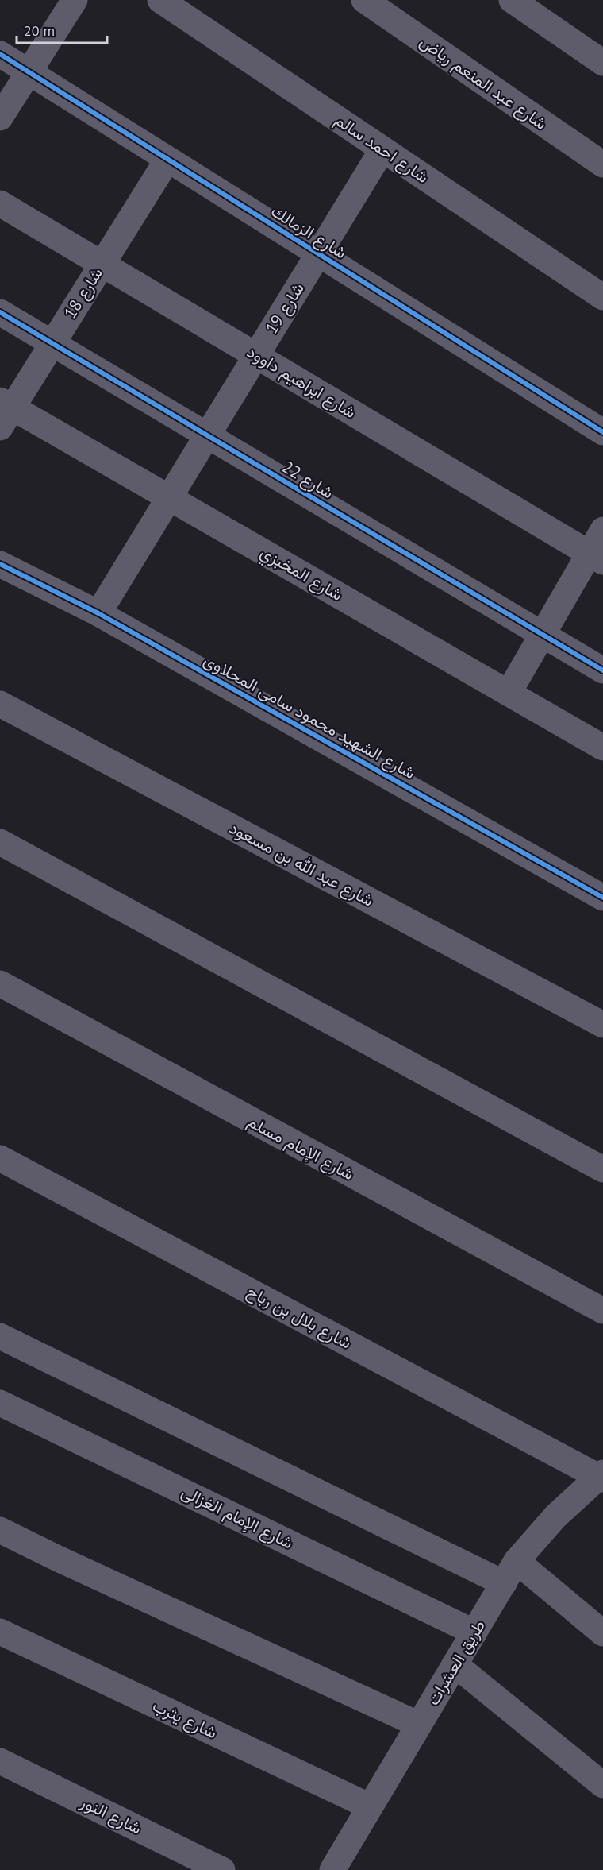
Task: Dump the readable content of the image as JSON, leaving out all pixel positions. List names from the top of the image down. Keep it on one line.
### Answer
{"streets":{"street":["شارع عبد المنعم رياض","شارع احمد سالم","شارع الزمالك","شارع 18","شارع 19","شارع ابراهيم داوود","شارع 22","شارع المخبزي","شارع الشهيد محمود سامى المحلاوى","شارع عبد الله بن مسعود","شارع الإمام مسلم","شارع بلال بن رباح","شارع الإمام الغزالى","طريق العشرات","شارع يثرب","شارع النور"]},"crossings":[["شارع احمد سالم","شارع 19"],["شارع الزمالك","شارع 18"],["شارع الزمالك","شارع 19"],["شارع 18","شارع ابراهيم داوود"],["شارع 18","شارع 22"],["شارع 18","شارع المخبزي"],["شارع 19","شارع ابراهيم داوود"],["شارع 19","شارع 22"],["شارع 19","شارع المخبزي"],["شارع 19","شارع الشهيد محمود سامى المحلاوى"],["شارع بلال بن رباح","طريق العشرات"],["شارع الإمام الغزالى","طريق العشرات"],["طريق العشرات","شارع يثرب"]],"scale_bar":"20 m"}
